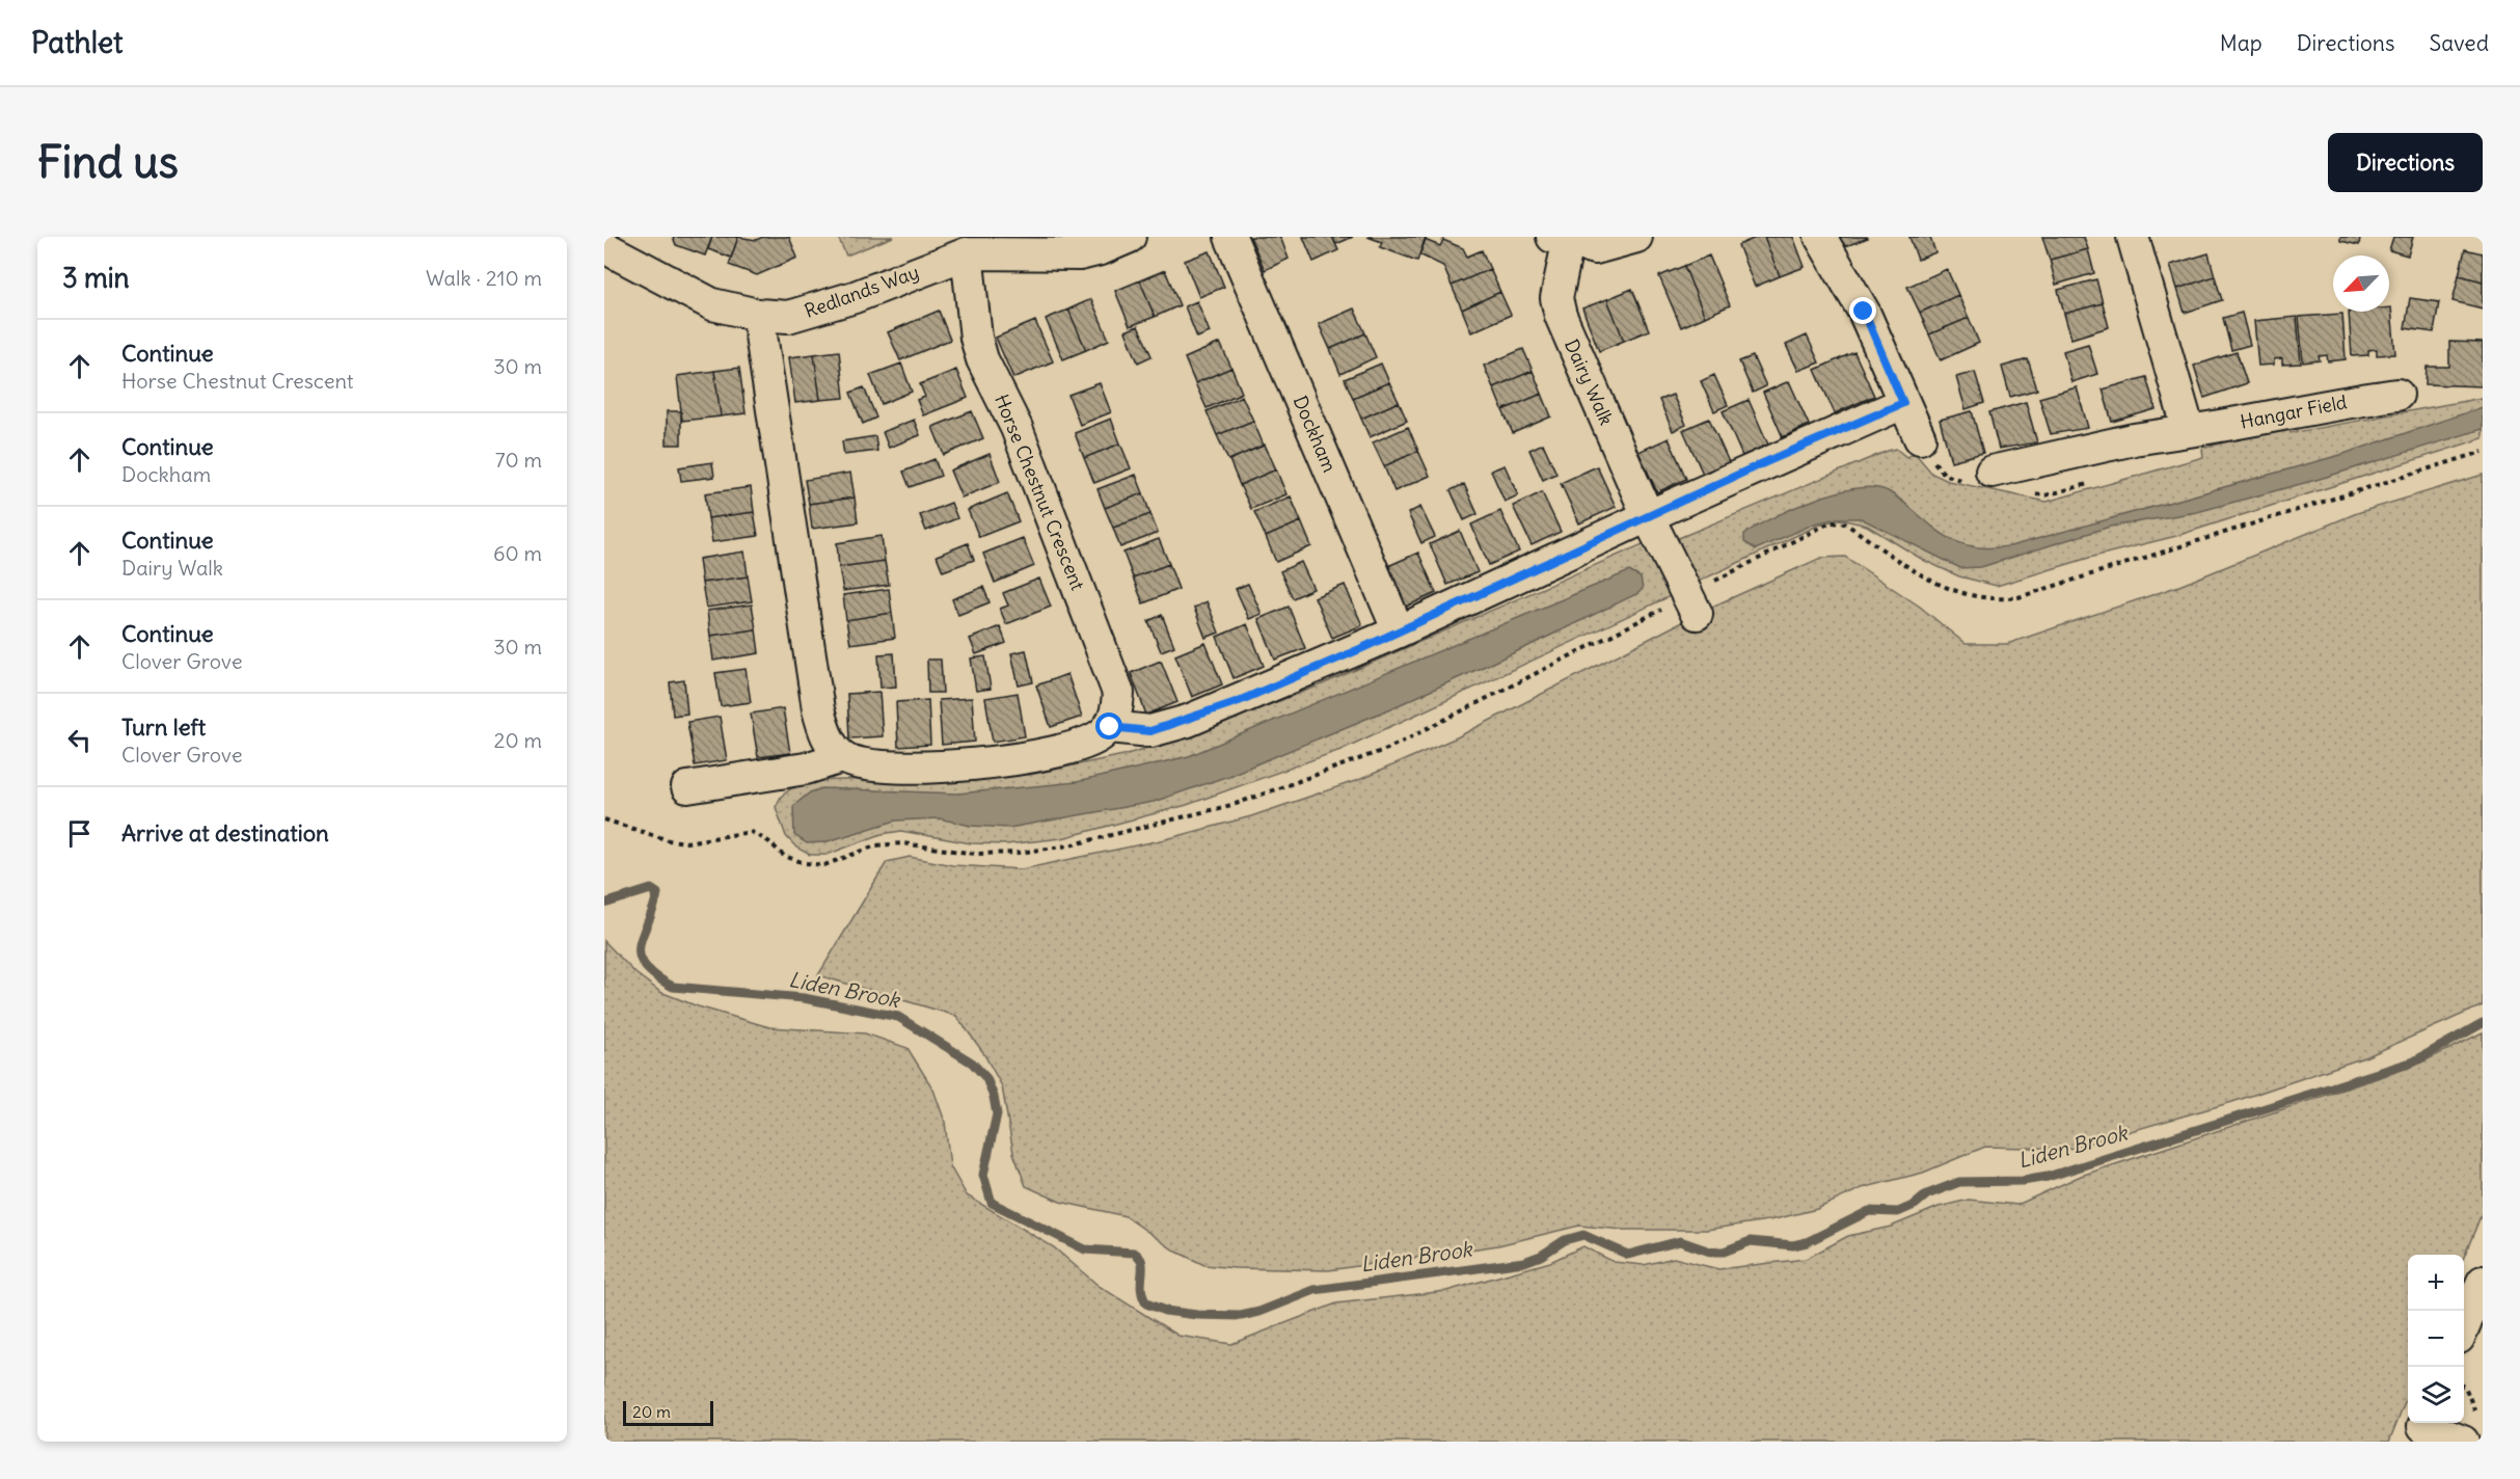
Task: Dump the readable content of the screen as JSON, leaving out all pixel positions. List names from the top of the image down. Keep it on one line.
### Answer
{"streets":{"street":["Redlands Way","Dairy Walk","Hangar Field","Dockham","Horse Chestnut Crescent"]},"crossings":[["Redlands Way","Horse Chestnut Crescent"]],"water":["Liden Brook"],"scale_bar":"20 m","north":"bottom left","page":{"header":"Pathlet","nav":["Map","Directions","Saved"],"buttons":"Directions","title":"Find us","heading":["3 min","Walk · 210 m"],"list":[["Continue","Horse Chestnut Crescent","30 m"],["Continue","Dockham","70 m"],["Continue","Dairy Walk","60 m"],["Continue","Clover Grove","30 m"],["Turn left","Clover Grove","20 m"],"Arrive at destination"],"map_buttons":["+","−"],"scale":"20 m"}}
